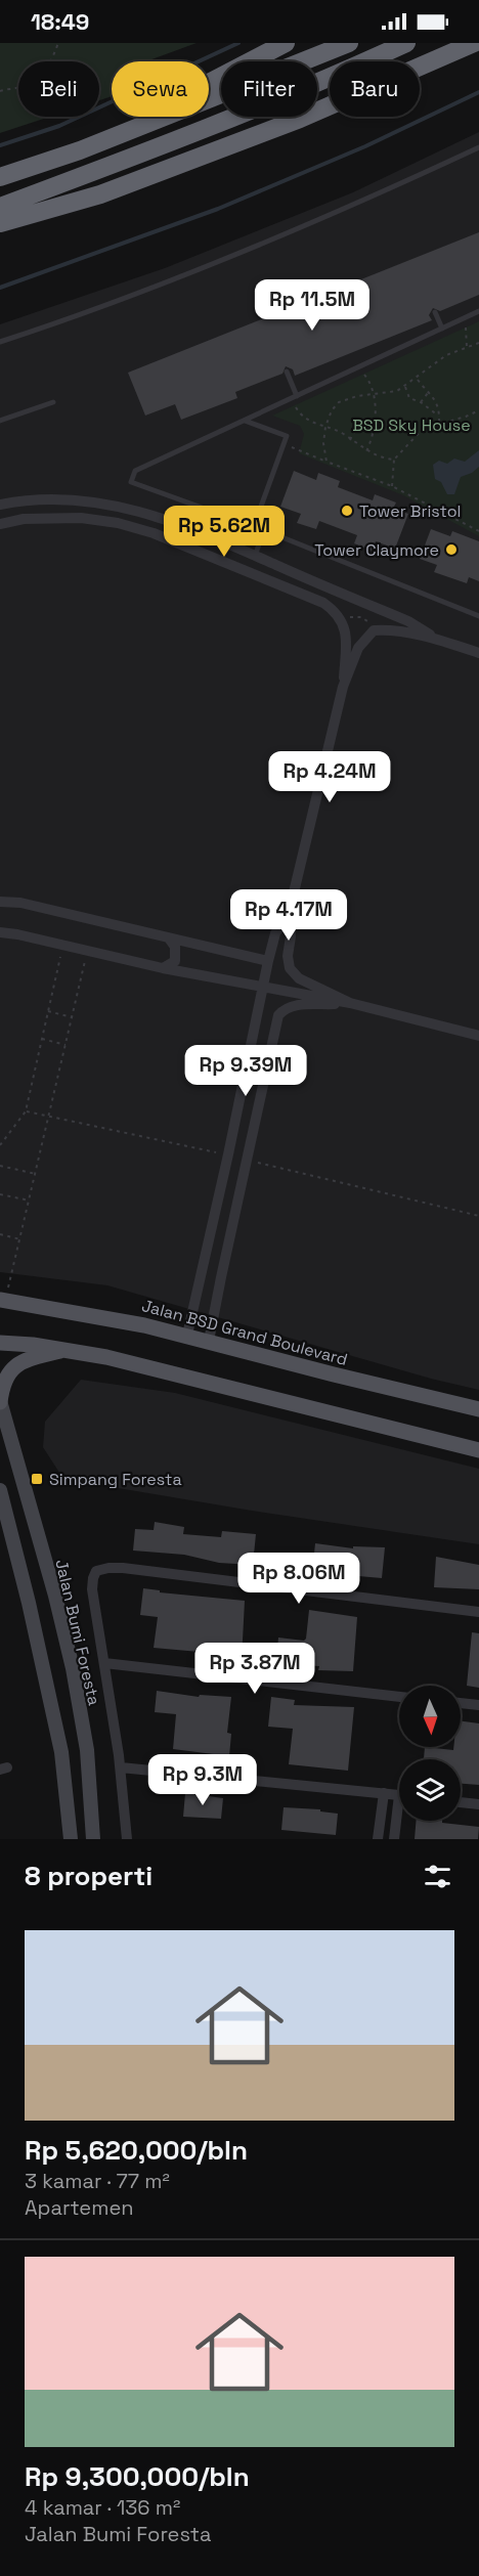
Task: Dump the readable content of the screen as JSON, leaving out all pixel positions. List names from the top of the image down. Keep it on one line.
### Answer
{"streets":{"main road":["Jalan BSD Grand Boulevard","Jalan Bumi Foresta"]},"parks":["BSD Sky House"],"places":{"other":["Tower Bristol","Tower Claymore"],"transit":["Simpang Foresta"]},"north":"bottom","page":{"status":"18:49","chip":["Beli","Sewa","Filter","Baru"],"price":["Rp 11.5M","Rp 5.62M","Rp 4.24M","Rp 4.17M","Rp 9.39M","Rp 8.06M","Rp 3.87M","Rp 9.3M"],"heading":"8 properti","list":[{"name":"Rp 5,620,000/bln","note":"3 kamar · 77 m² · Apartemen"},{"name":"Rp 9,300,000/bln","note":"4 kamar · 136 m² · Jalan Bumi Foresta"}]}}
